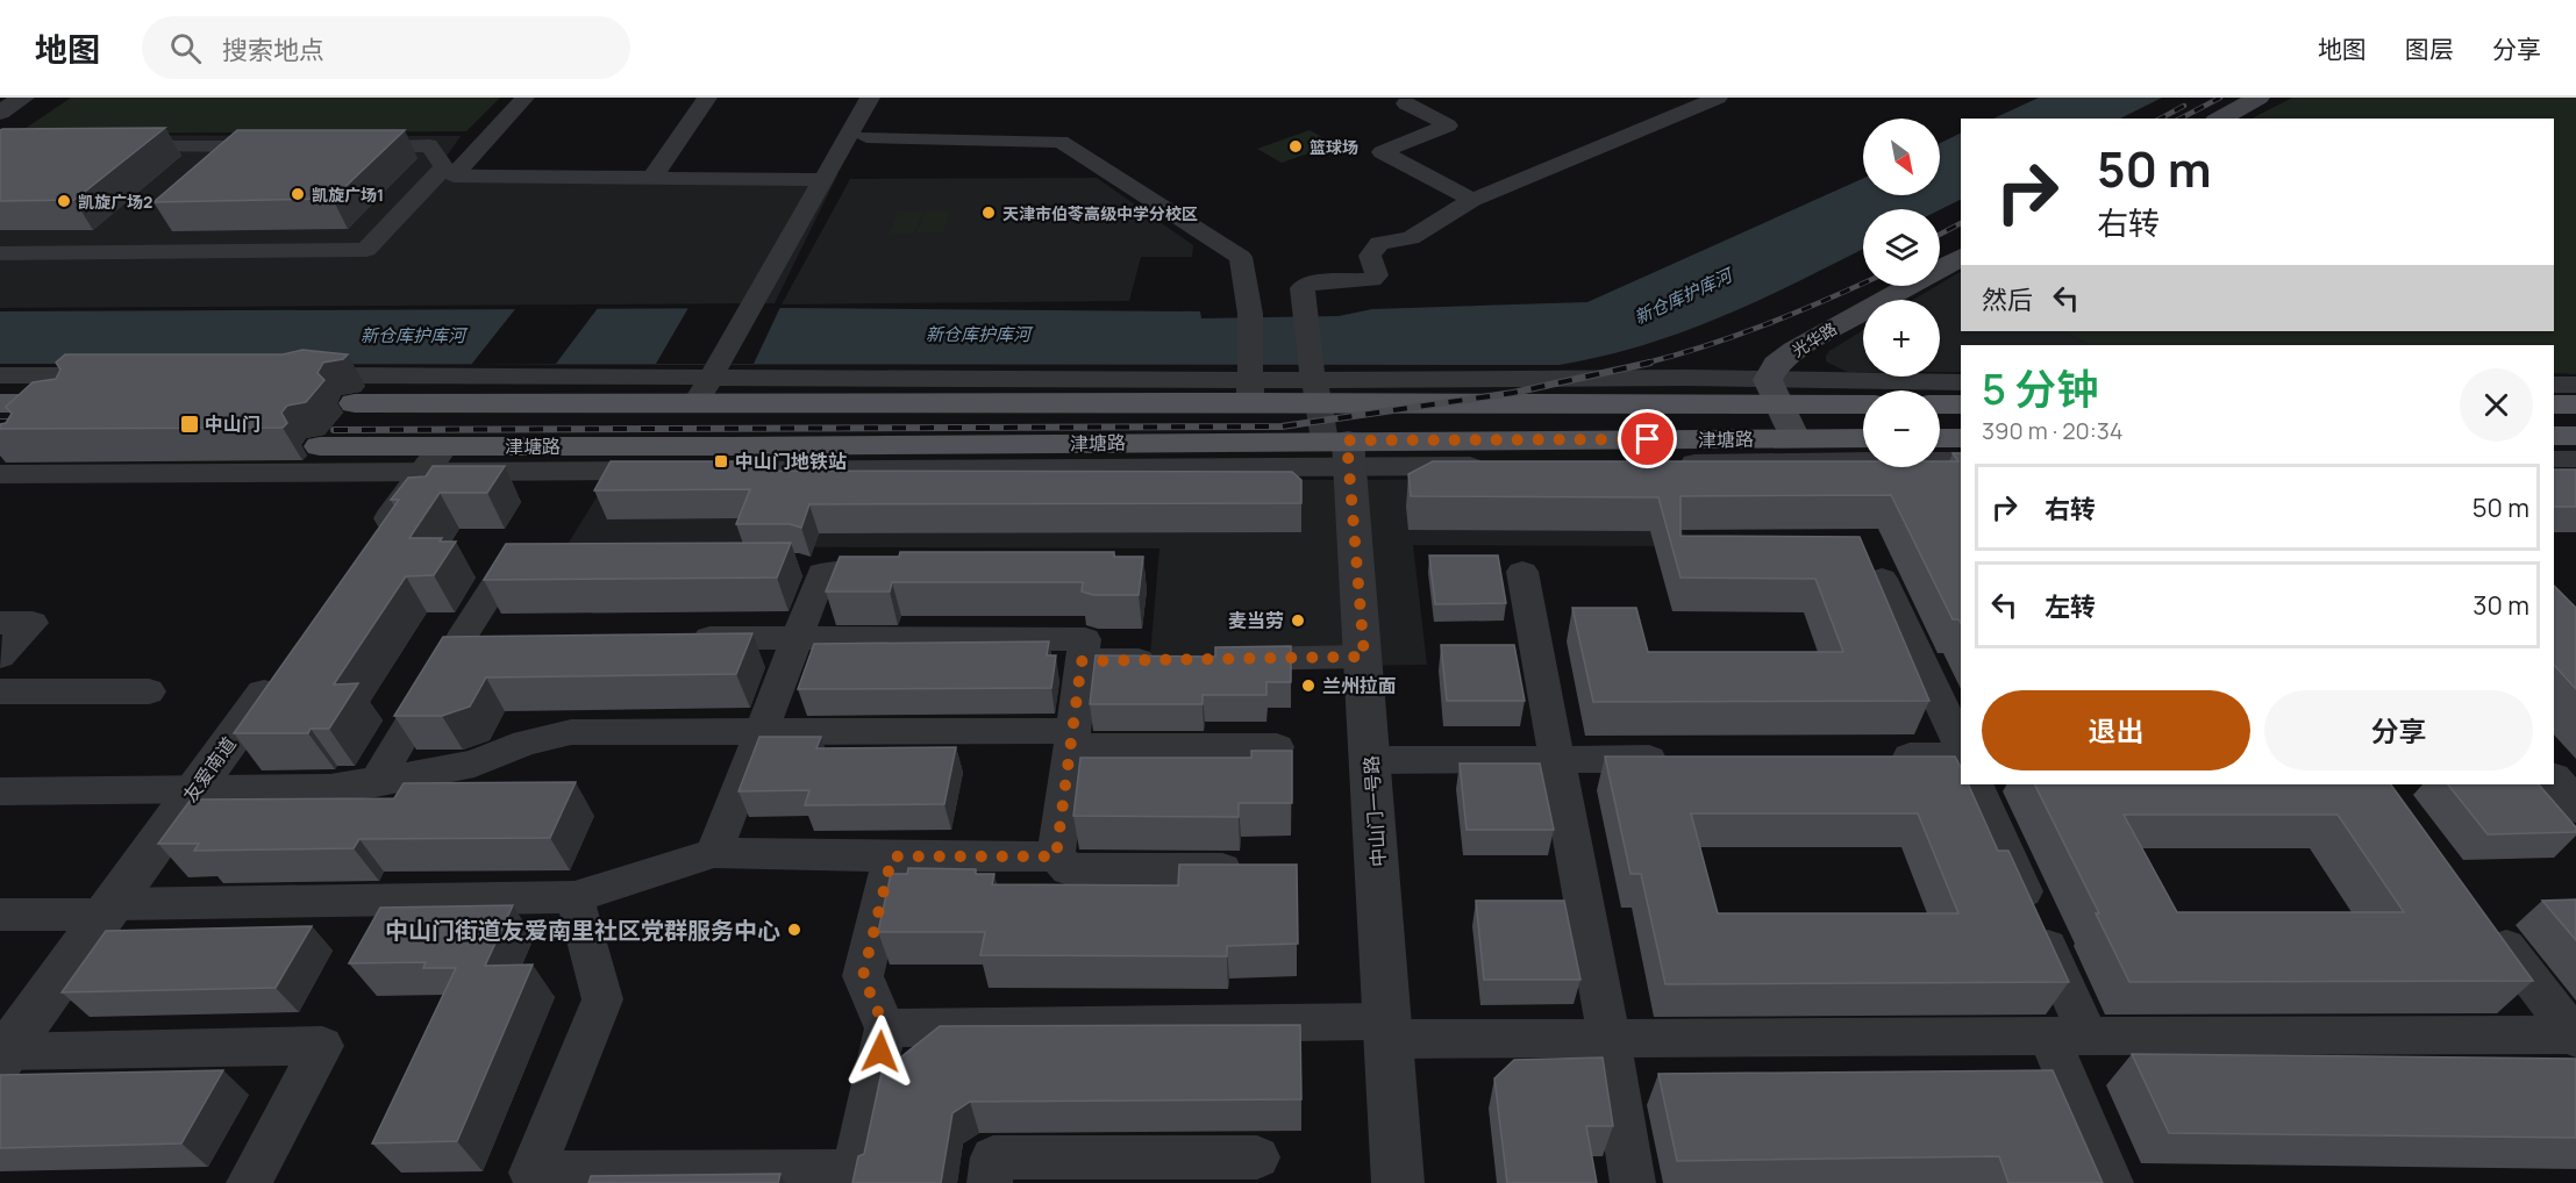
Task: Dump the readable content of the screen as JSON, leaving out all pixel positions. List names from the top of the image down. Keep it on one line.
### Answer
{"streets":{"main road":["光华路","津塘路"],"street":["友爱南道","中山门一号路"]},"crossings":[["光华路","津塘路"],["津塘路","中山门一号路"]],"water":["新仓库护库河"],"places":{"other":["篮球场","凯旋广场1","凯旋广场2","天津市伯苓高级中学分校区","麦当劳","兰州拉面","中山门街道友爱南里社区党群服务中心"],"transit":["中山门","中山门地铁站"]},"north":"bottom right","page":{"header":"地图","search":"搜索地点","nav":["地图","图层","分享"],"map_buttons":["+","−"],"turn":["50 m","右转"],"then":"然后","heading":["5 分钟","390 m · 20:34"],"list":[{"name":"右转","value":"50 m"},{"name":"左转","value":"30 m"}],"buttons":["退出","分享"]}}
